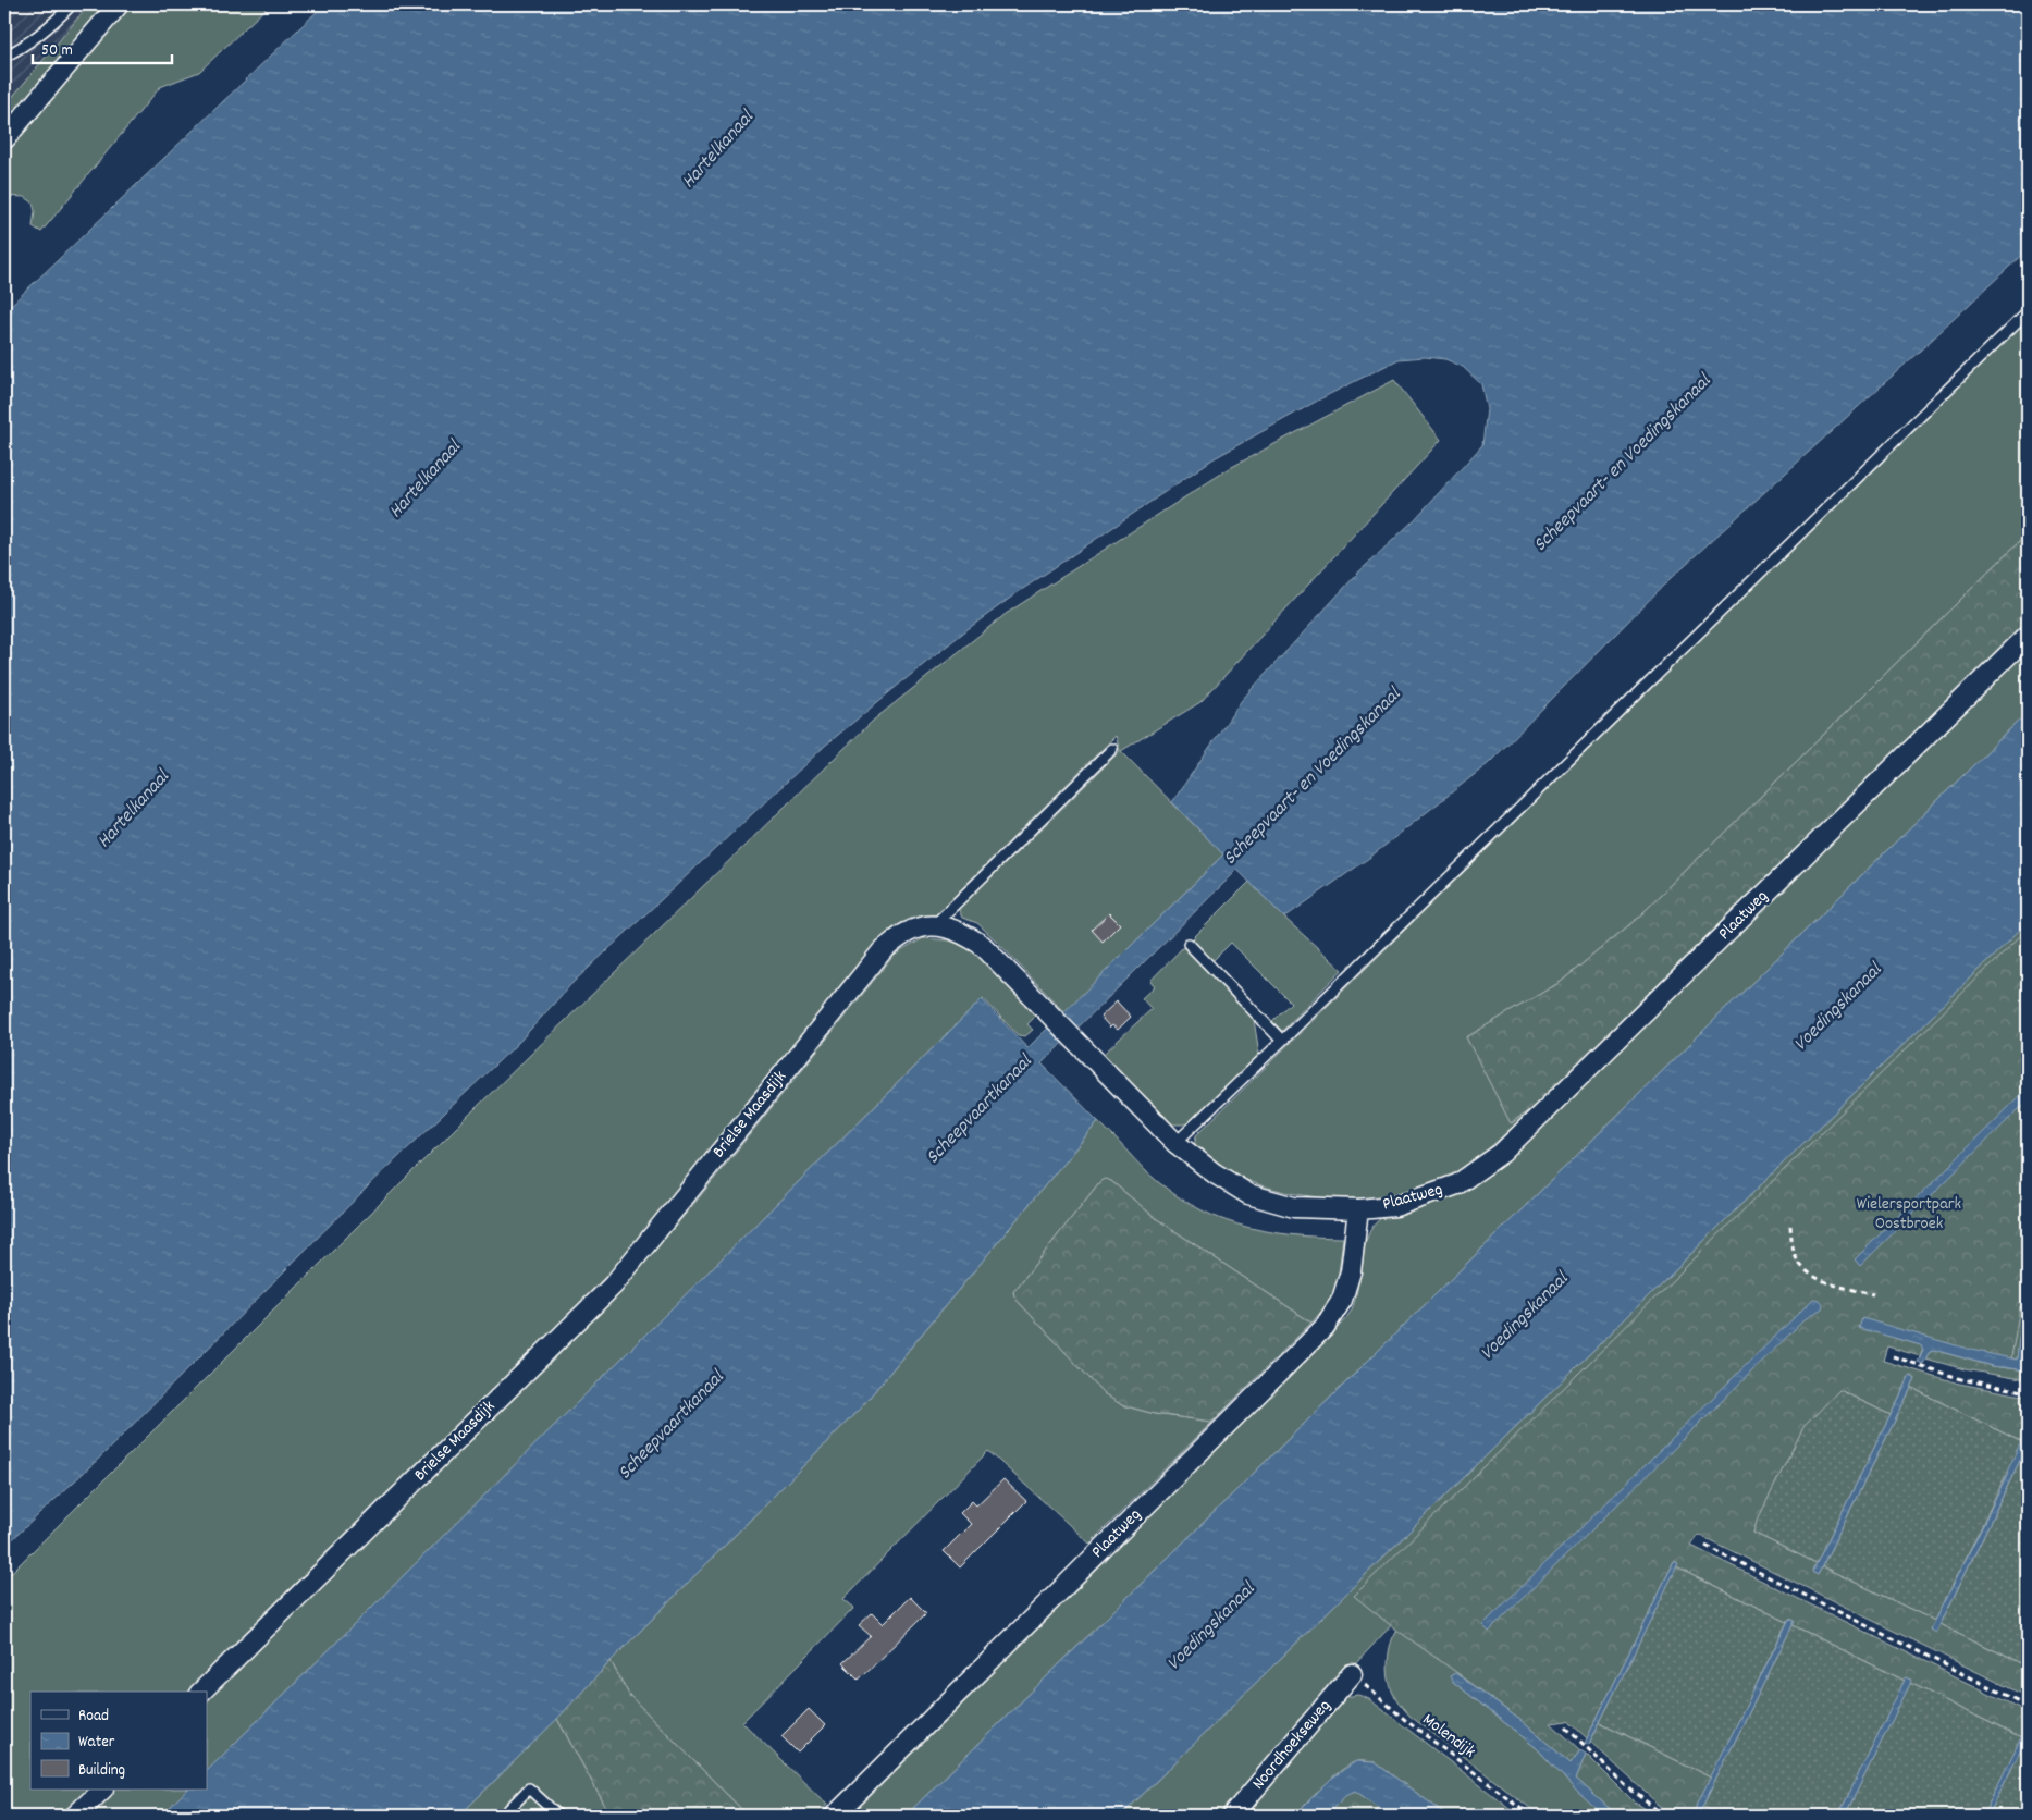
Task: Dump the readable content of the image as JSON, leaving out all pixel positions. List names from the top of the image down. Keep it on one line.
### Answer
{"streets":{"street":["Plaatweg","Brielse Maasdijk","Noordhoekseweg"],"path":["Molendijk"]},"crossings":[["Plaatweg","Brielse Maasdijk"],["Molendijk","Noordhoekseweg"]],"water":["Hartelkanaal","Scheepvaart- en Voedingskanaal","Voedingskanaal","Scheepvaartkanaal"],"parks":["Wielersportpark Oostbroek"],"legend":["Road","Water","Building"],"scale_bar":"50 m"}
